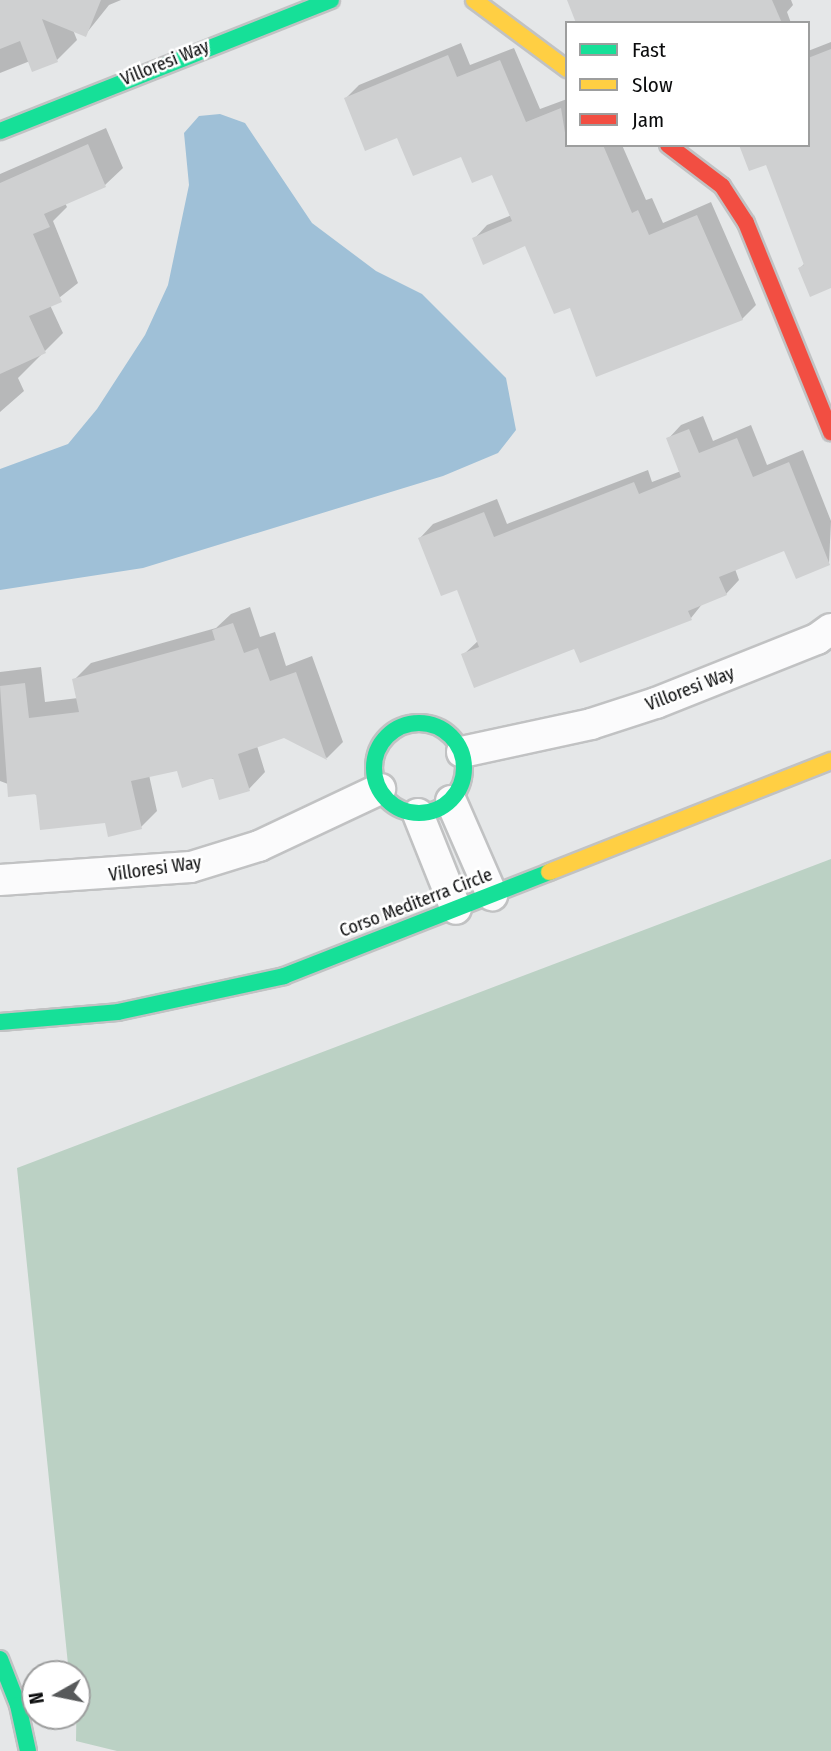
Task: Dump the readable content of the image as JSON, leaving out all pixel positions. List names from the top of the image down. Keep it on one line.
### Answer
{"streets":{"street":["Villoresi Way","Corso Mediterra Circle"]},"legend":["Fast","Slow","Jam"],"north":"left"}
